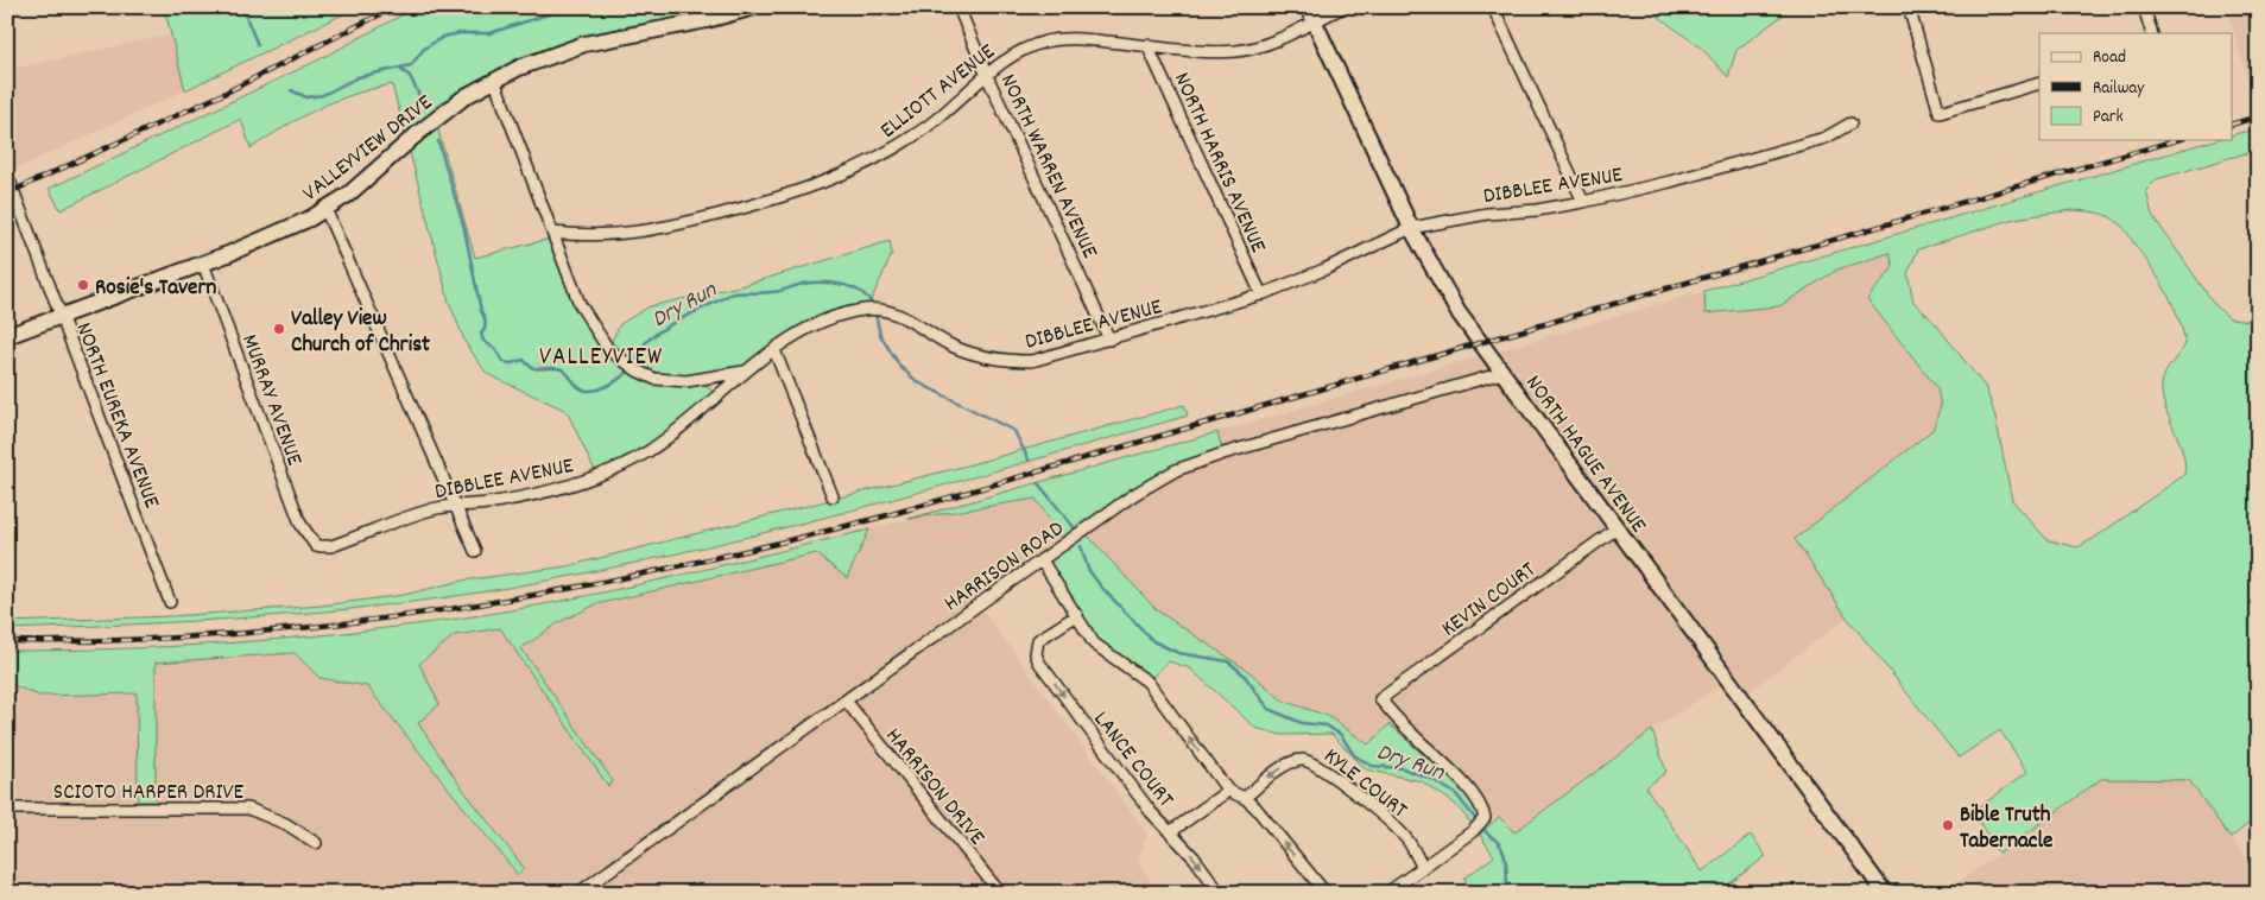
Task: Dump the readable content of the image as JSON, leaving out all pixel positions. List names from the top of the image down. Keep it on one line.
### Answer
{"streets":{"main road":["VALLEYVIEW DRIVE","NORTH HAGUE AVENUE"],"street":["ELLIOTT AVENUE","NORTH HARRIS AVENUE","NORTH WARREN AVENUE","DIBBLEE AVENUE","MURRAY AVENUE","NORTH EUREKA AVENUE","HARRISON ROAD","KEVIN COURT","LANCE COURT","KYLE COURT","HARRISON DRIVE","SCIOTO HARPER DRIVE"]},"crossings":[["ELLIOTT AVENUE","NORTH HARRIS AVENUE"],["ELLIOTT AVENUE","NORTH WARREN AVENUE"],["ELLIOTT AVENUE","NORTH HAGUE AVENUE"],["VALLEYVIEW DRIVE","MURRAY AVENUE"],["VALLEYVIEW DRIVE","NORTH EUREKA AVENUE"],["NORTH HARRIS AVENUE","DIBBLEE AVENUE"],["NORTH WARREN AVENUE","DIBBLEE AVENUE"],["DIBBLEE AVENUE","MURRAY AVENUE"],["DIBBLEE AVENUE","NORTH HAGUE AVENUE"],["NORTH HAGUE AVENUE","HARRISON ROAD"],["NORTH HAGUE AVENUE","KEVIN COURT"],["HARRISON ROAD","HARRISON DRIVE"],["KEVIN COURT","KYLE COURT"]],"one_way":["KYLE COURT"],"districts":["VALLEYVIEW"],"water":["Dry Run"],"places":["Rosie's Tavern","Valley View Church of Christ","Bible Truth Tabernacle"],"legend":["Road","Railway","Park"]}
